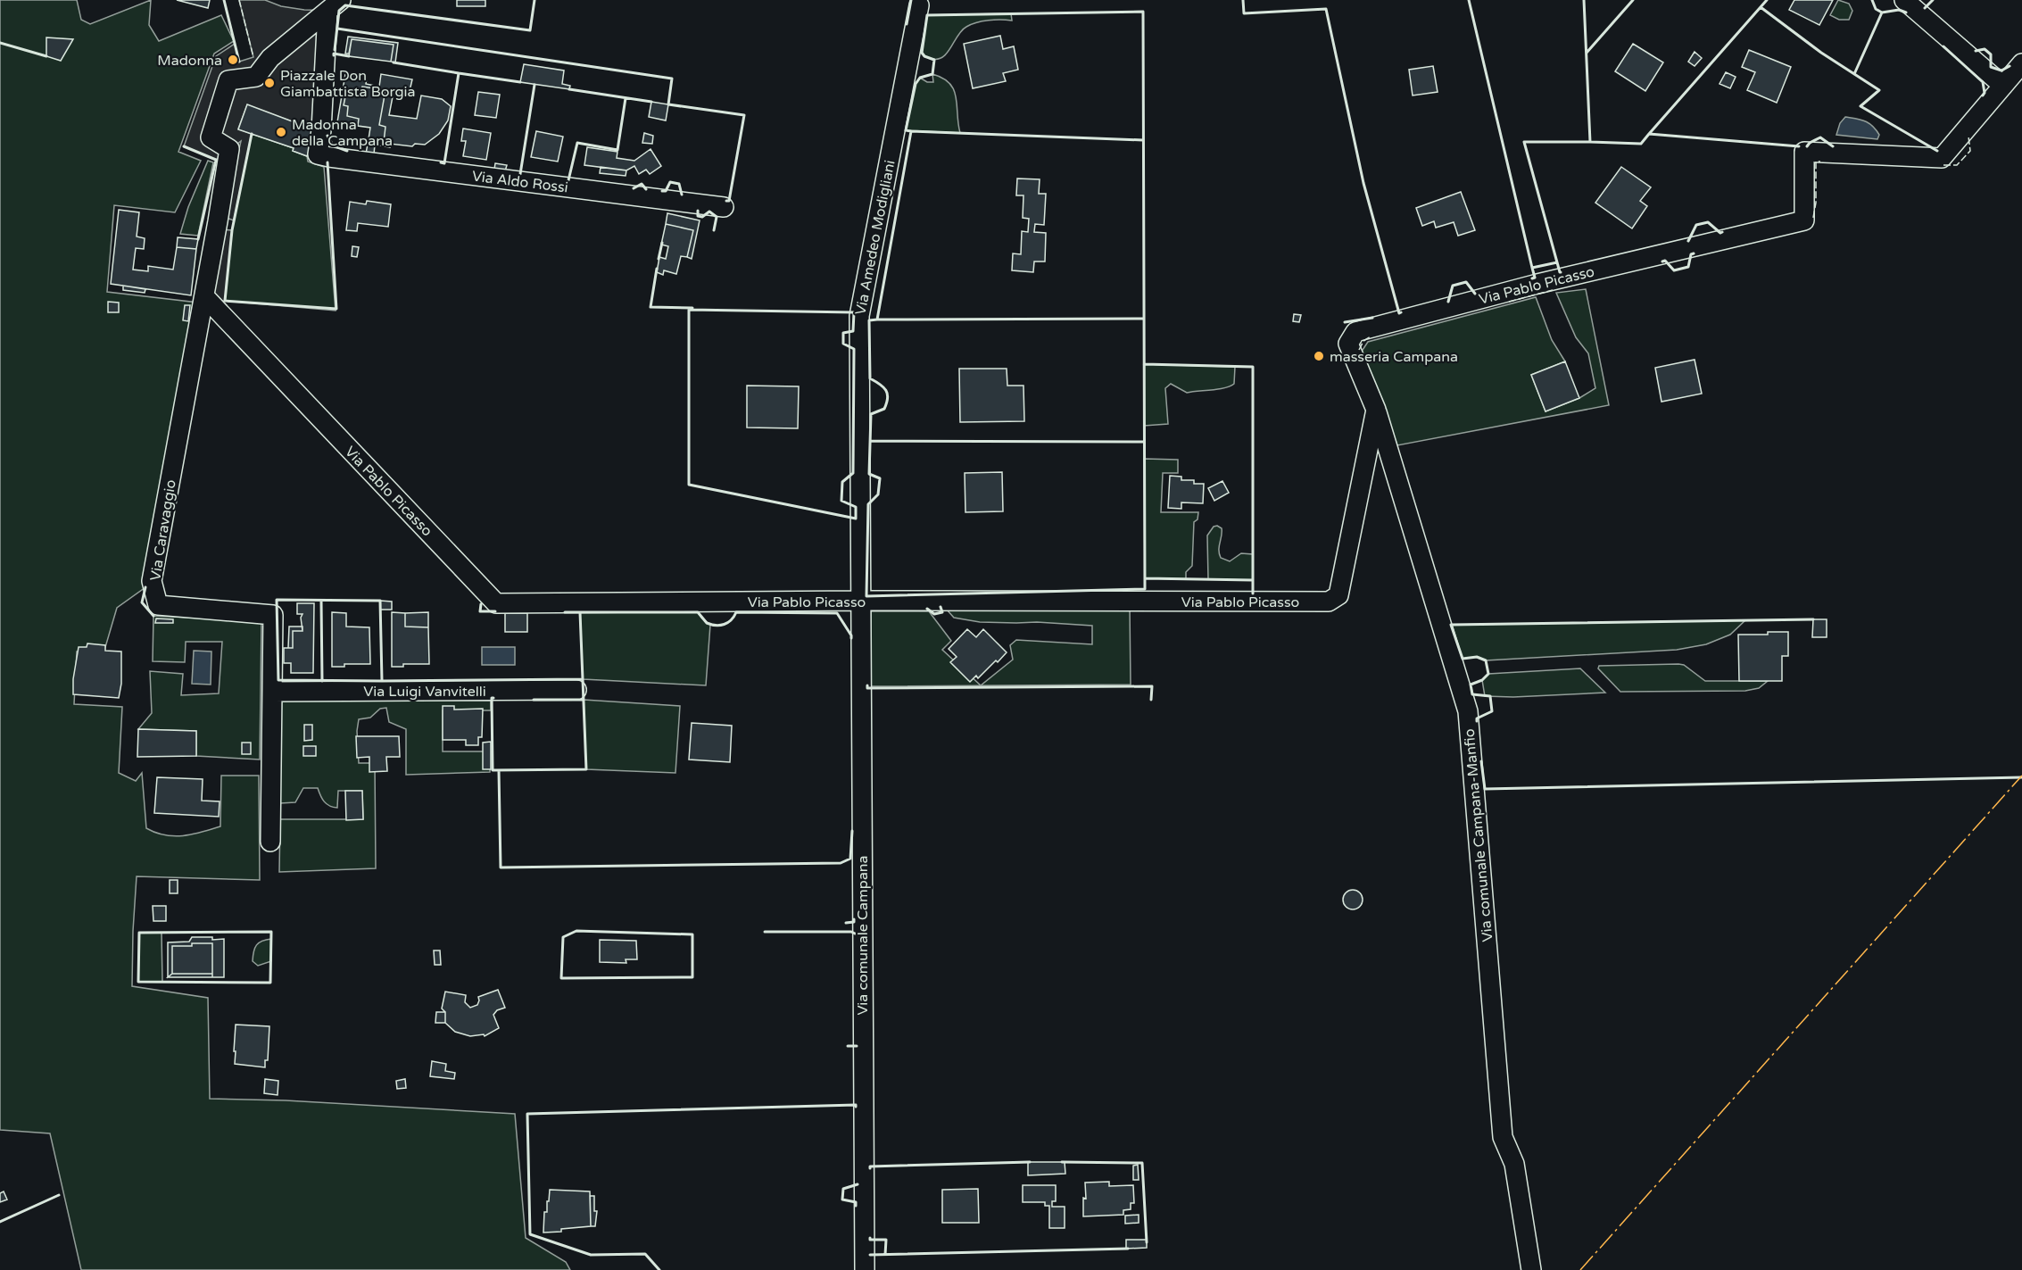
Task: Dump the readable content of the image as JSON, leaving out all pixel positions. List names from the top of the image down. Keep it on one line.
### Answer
{"streets":{"street":["Via Aldo Rossi","Via Amedeo Modigliani","Via Pablo Picasso","Via Caravaggio","Via Luigi Vanvitelli","Via comunale Campana-Manfio","Via comunale Campana"]},"crossings":[["Via Aldo Rossi","Via Caravaggio"],["Via Amedeo Modigliani","Via Pablo Picasso"],["Via Amedeo Modigliani","Via comunale Campana"],["Via Pablo Picasso","Via Caravaggio"],["Via Pablo Picasso","Via comunale Campana-Manfio"],["Via Pablo Picasso","Via comunale Campana"],["Via Caravaggio","Via Luigi Vanvitelli"]],"places":["Madonna","Piazzale Don Giambattista Borgia","Madonna della Campana","masseria Campana"]}
